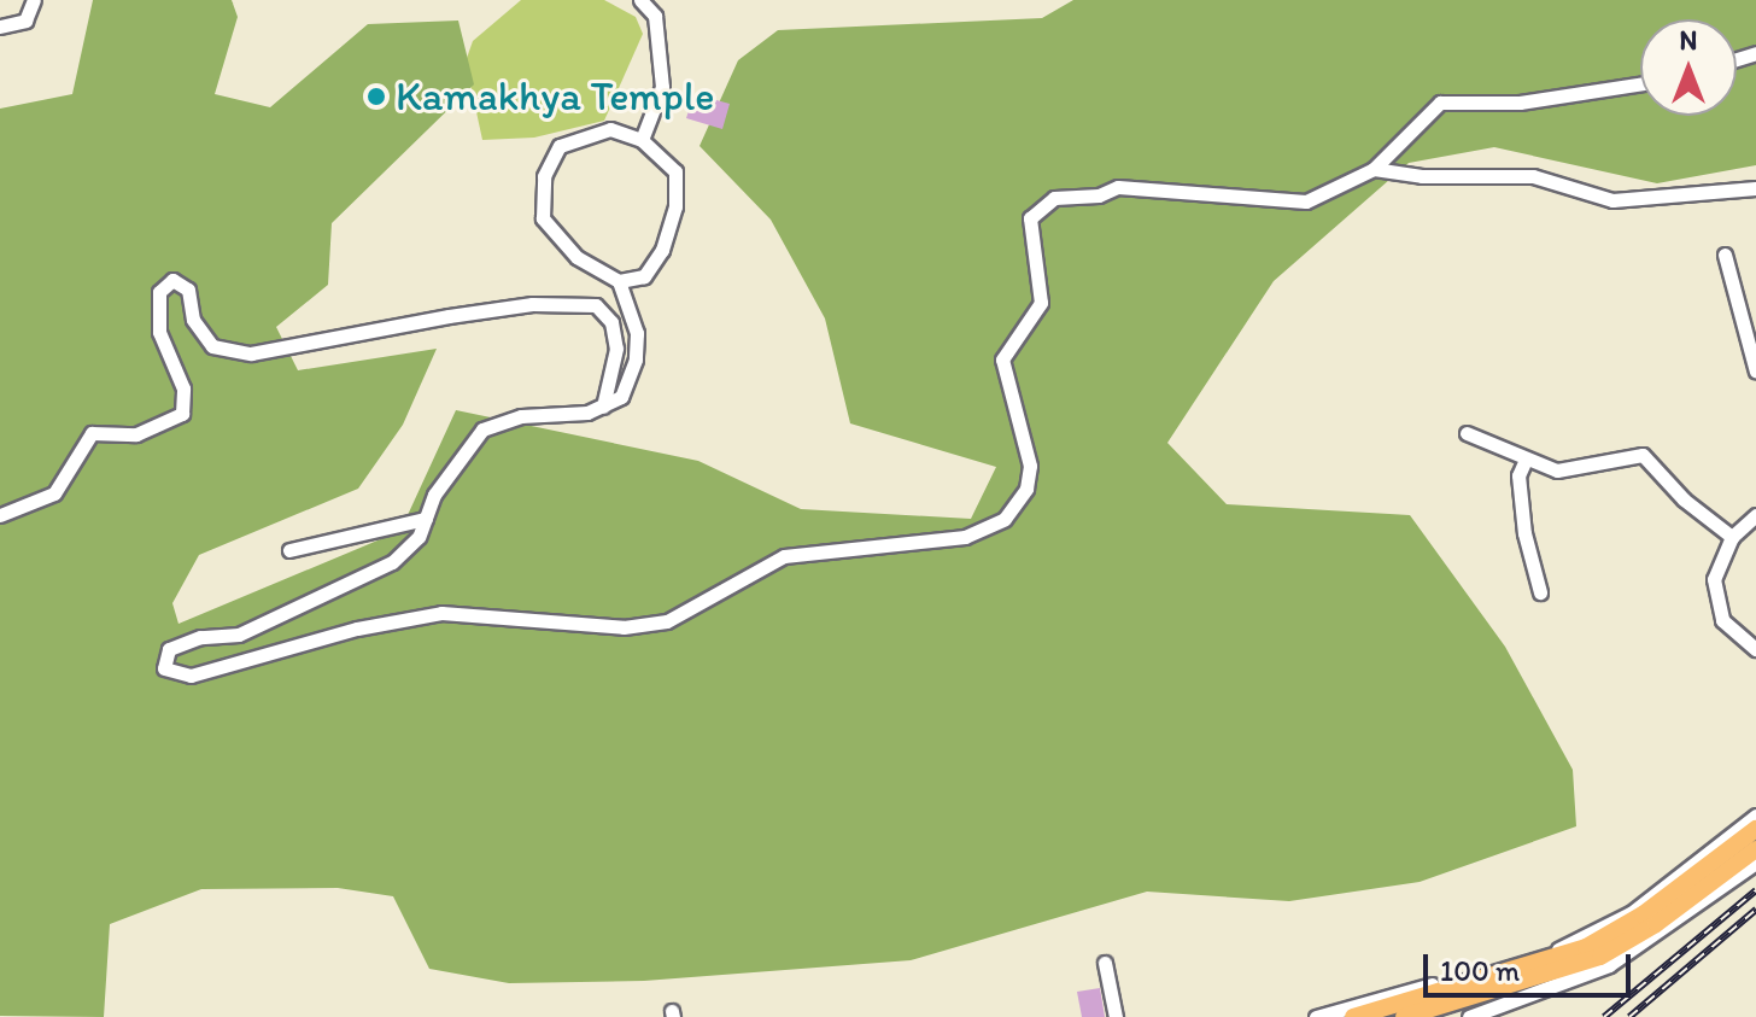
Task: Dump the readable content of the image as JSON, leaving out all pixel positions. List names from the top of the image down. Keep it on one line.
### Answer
{"places":["Kamakhya Temple"],"scale_bar":"100 m","north":"top"}
